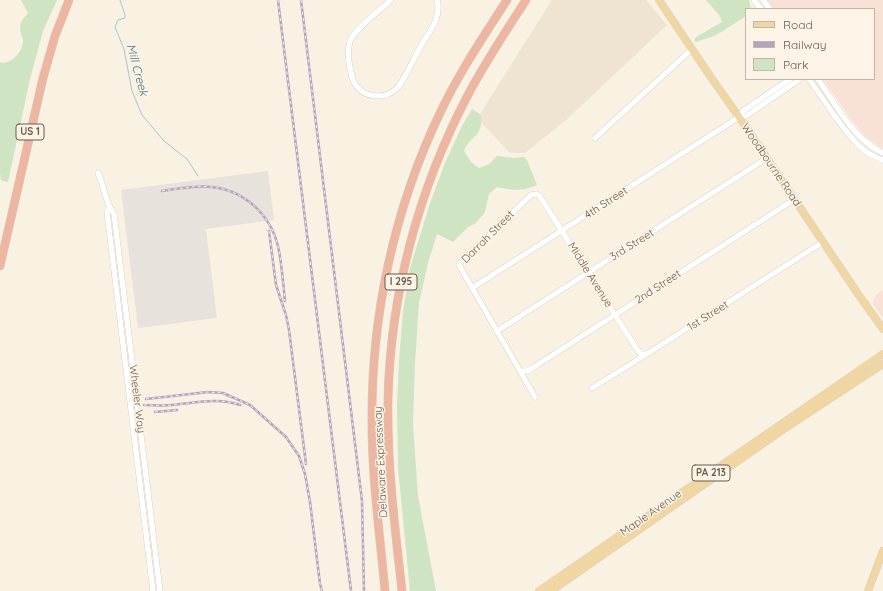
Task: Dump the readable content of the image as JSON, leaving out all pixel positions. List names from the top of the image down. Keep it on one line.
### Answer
{"streets":{"highway":["US 1","I 295","Delaware Expressway"],"main road":["Woodbourne Road","PA 213","Maple Avenue"],"street":["4th Street","Darrah Street","3rd Street","Middle Avenue","2nd Street","1st Street","Wheeler Way"]},"crossings":[["Woodbourne Road","4th Street"],["Woodbourne Road","3rd Street"],["Woodbourne Road","2nd Street"],["Woodbourne Road","1st Street"],["4th Street","Darrah Street"],["4th Street","Middle Avenue"],["Darrah Street","Middle Avenue"],["3rd Street","Middle Avenue"],["Middle Avenue","2nd Street"],["Middle Avenue","1st Street"]],"water":["Mill Creek"],"legend":["Road","Railway","Park"]}
